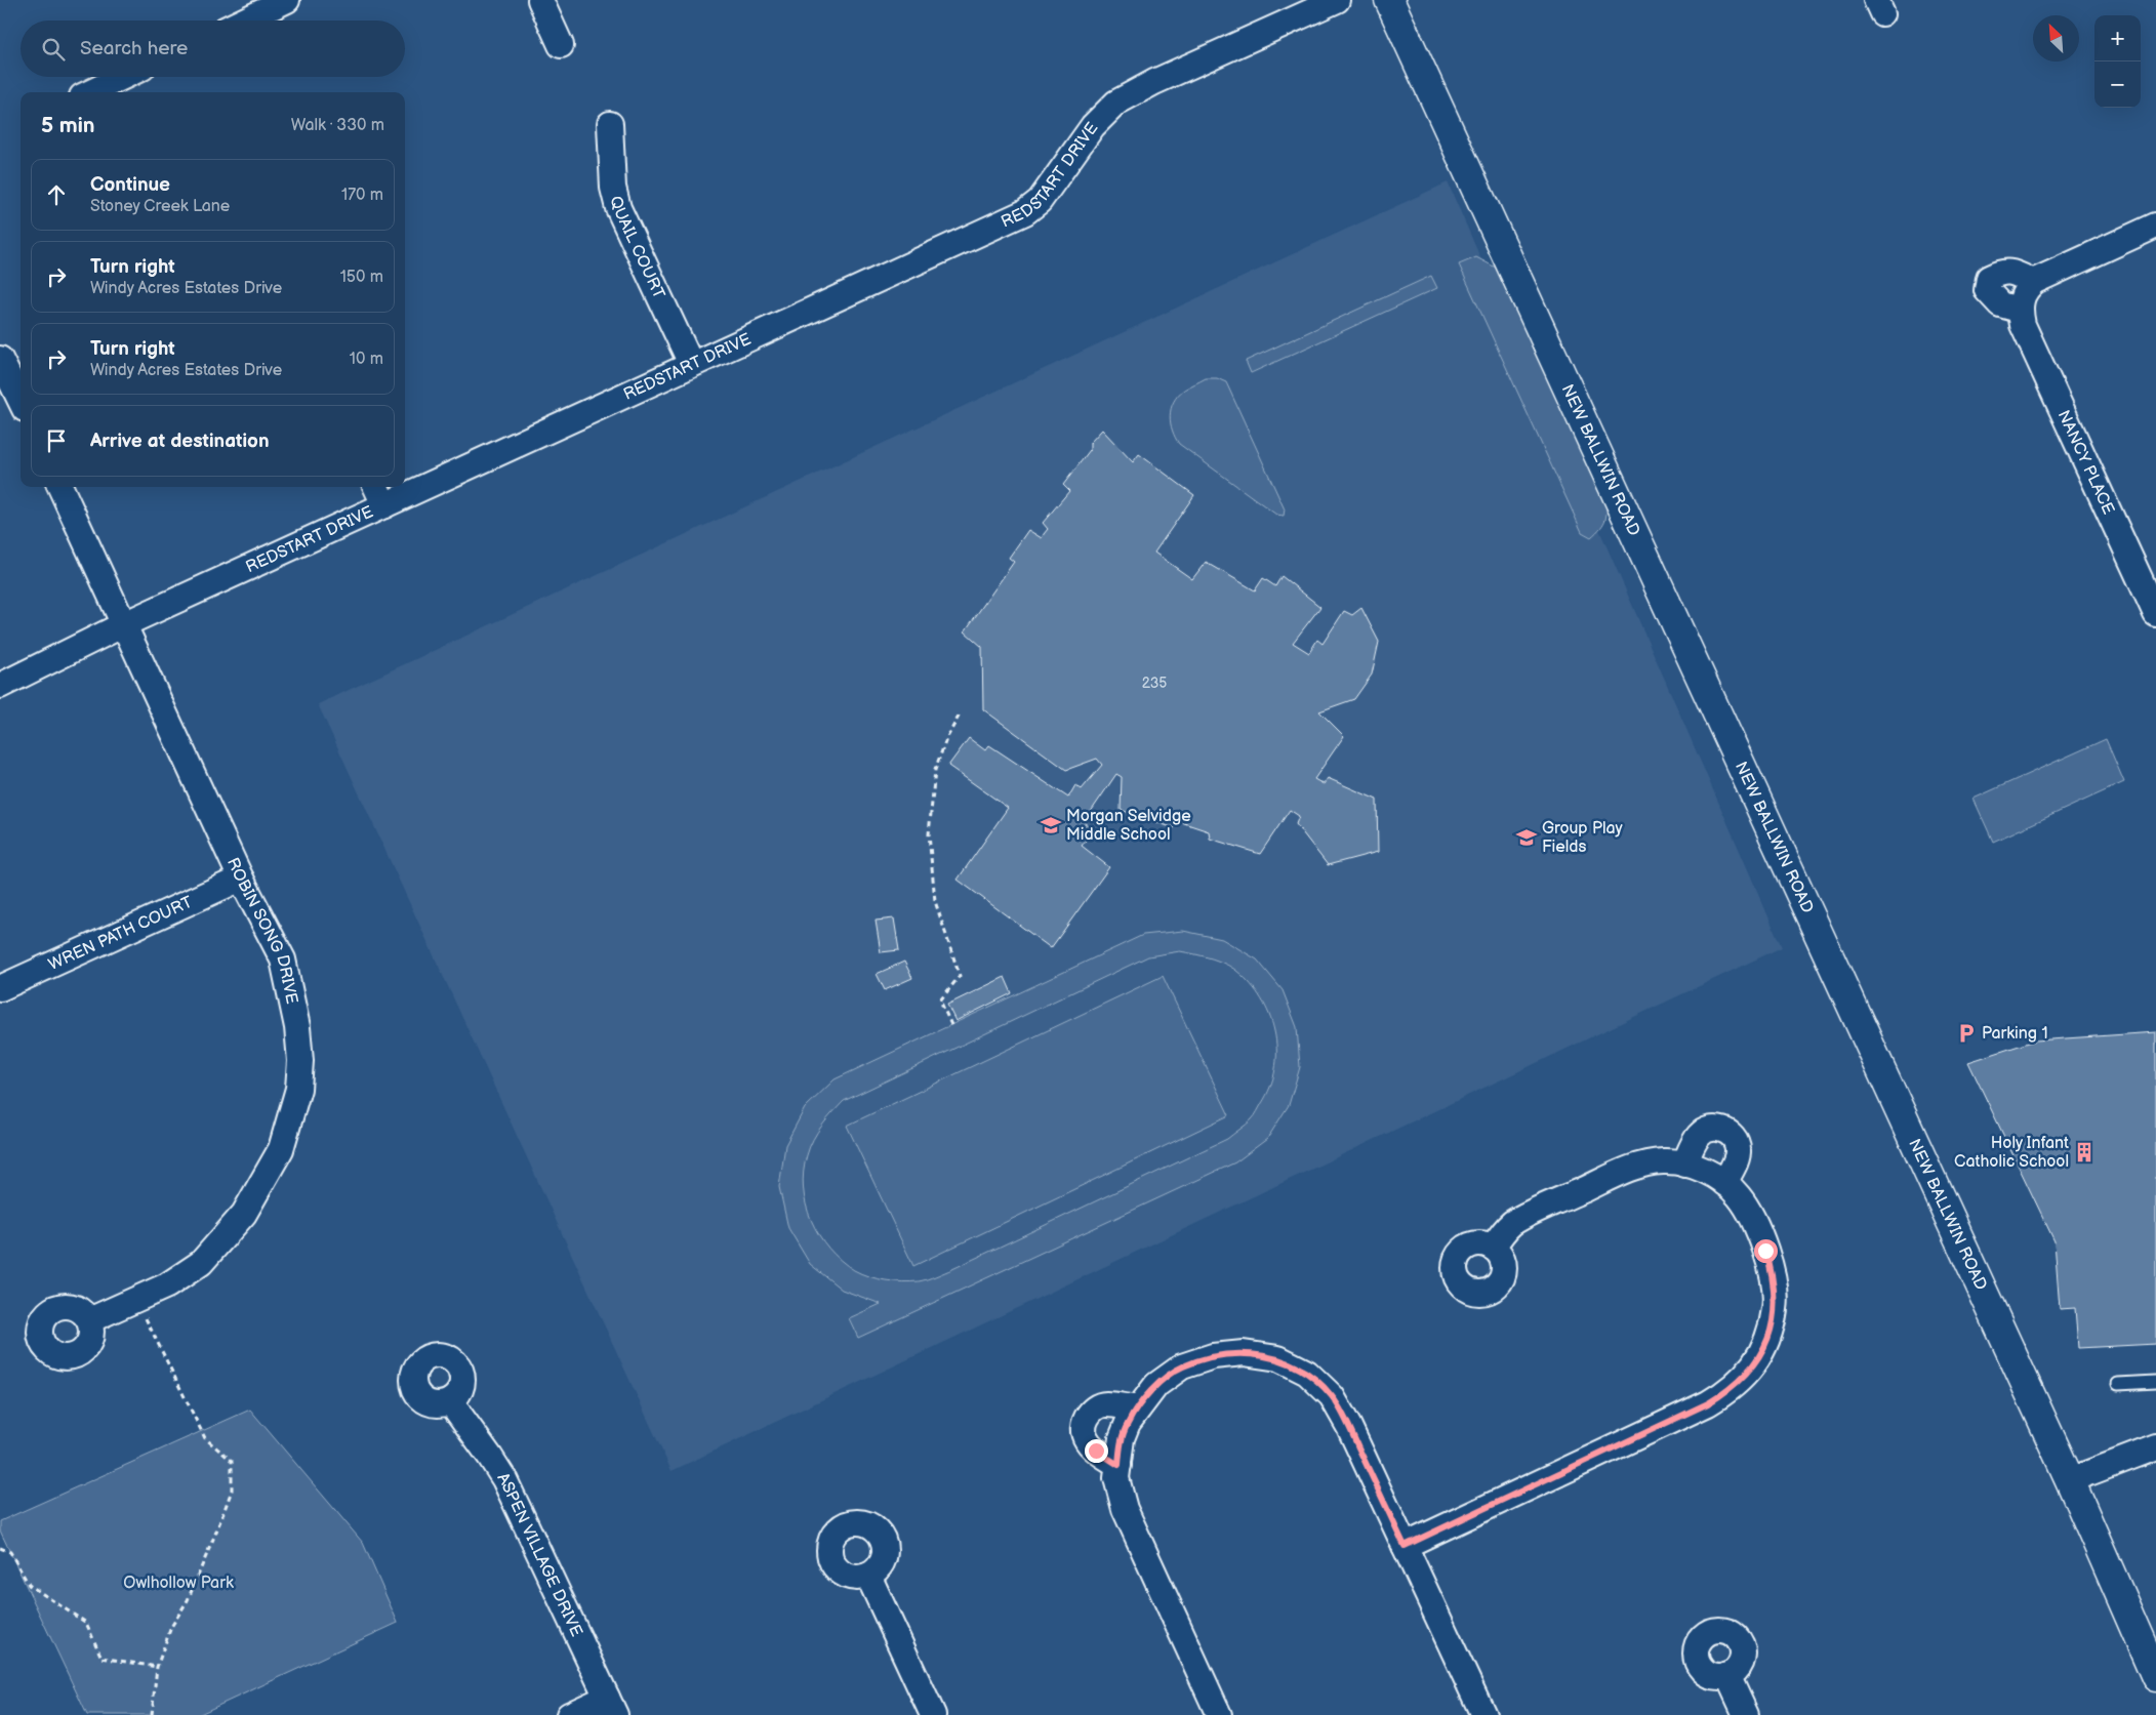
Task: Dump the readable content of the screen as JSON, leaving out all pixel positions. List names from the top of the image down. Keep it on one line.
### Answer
{"streets":{"main road":["NEW BALLWIN ROAD"],"street":["REDSTART DRIVE","QUAIL COURT","NANCY PLACE","ROBIN SONG DRIVE","WREN PATH COURT","ASPEN VILLAGE DRIVE"]},"crossings":[["REDSTART DRIVE","QUAIL COURT"],["REDSTART DRIVE","ROBIN SONG DRIVE"],["ROBIN SONG DRIVE","WREN PATH COURT"]],"parks":["Owlhollow Park"],"places":{"school or university":["Morgan Selvidge Middle School","Group Play Fields"],"parking":["Parking 1"],"building":["Holy Infant Catholic School"]},"house_numbers":["235"],"north":"top left","page":{"map_buttons":["+","−"],"search":"Search here","heading":["5 min","Walk · 330 m"],"list":[["Continue","Stoney Creek Lane","170 m"],["Turn right","Windy Acres Estates Drive","150 m"],["Turn right","Windy Acres Estates Drive","10 m"],"Arrive at destination"]}}
